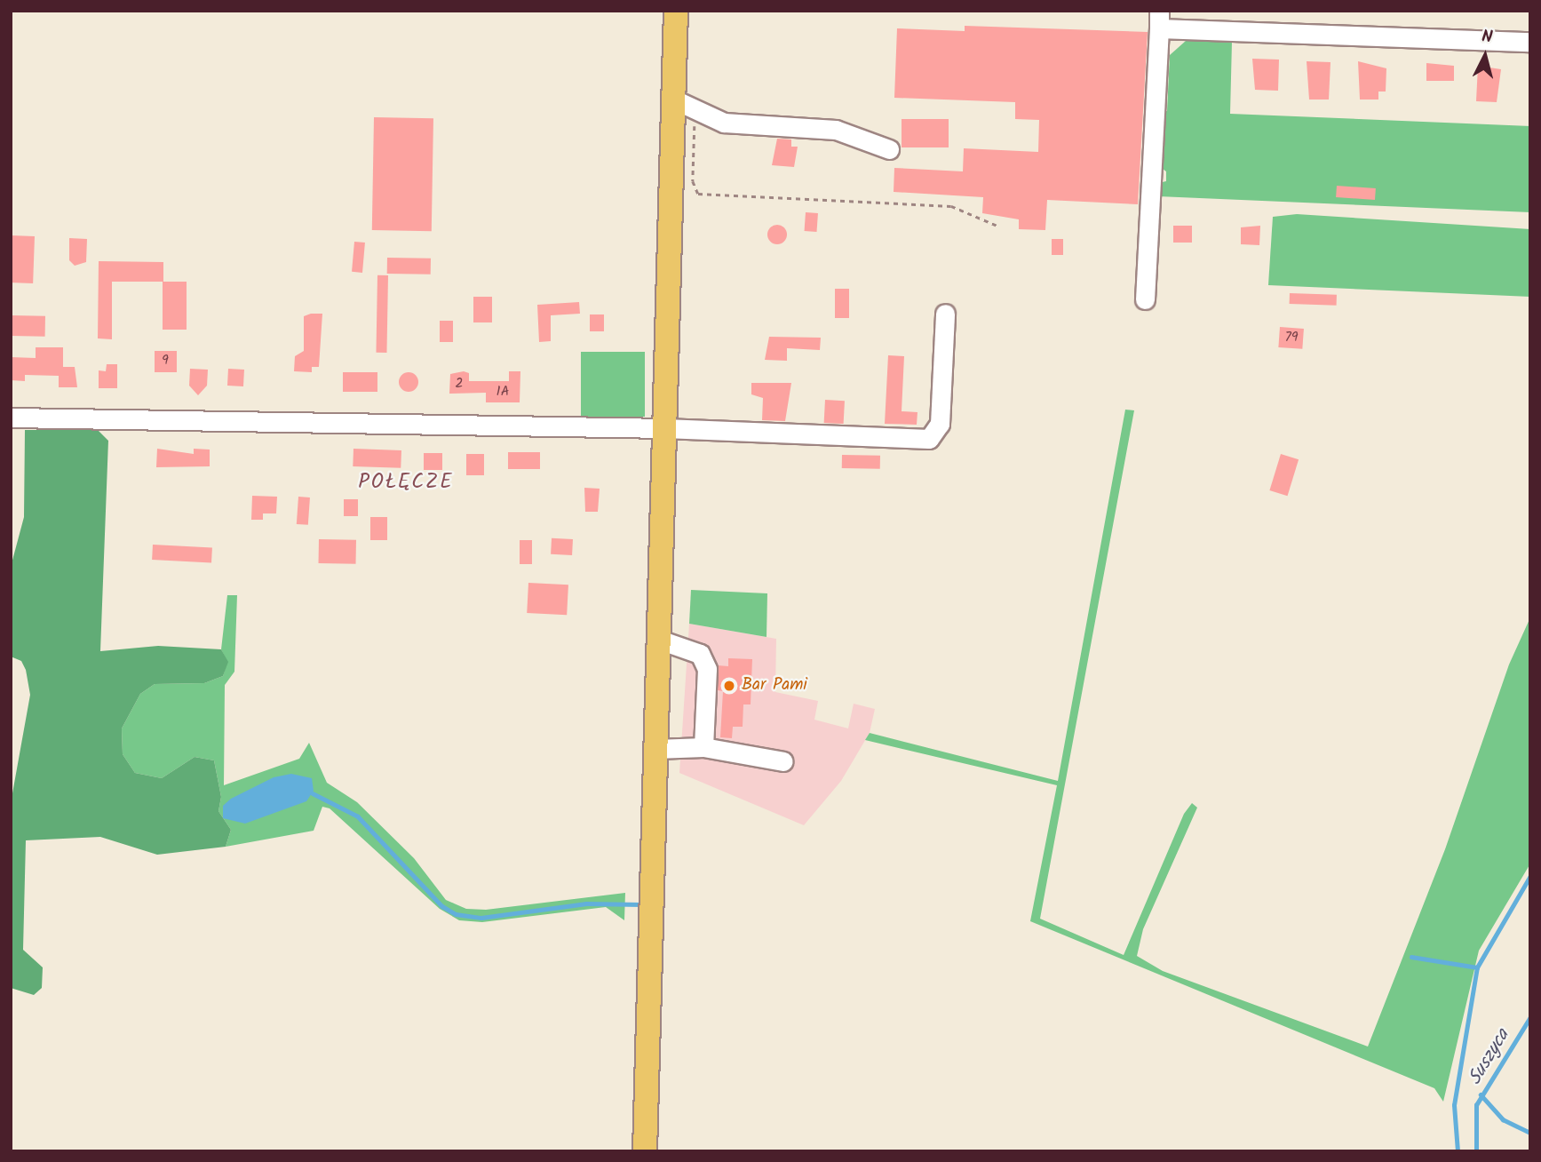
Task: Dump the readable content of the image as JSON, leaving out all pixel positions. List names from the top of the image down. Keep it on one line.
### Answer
{"districts":["POŁĘCZE"],"water":["Suszyca"],"places":["Bar Pami"],"house_numbers":["79","9","2","1A"],"north":"top"}
